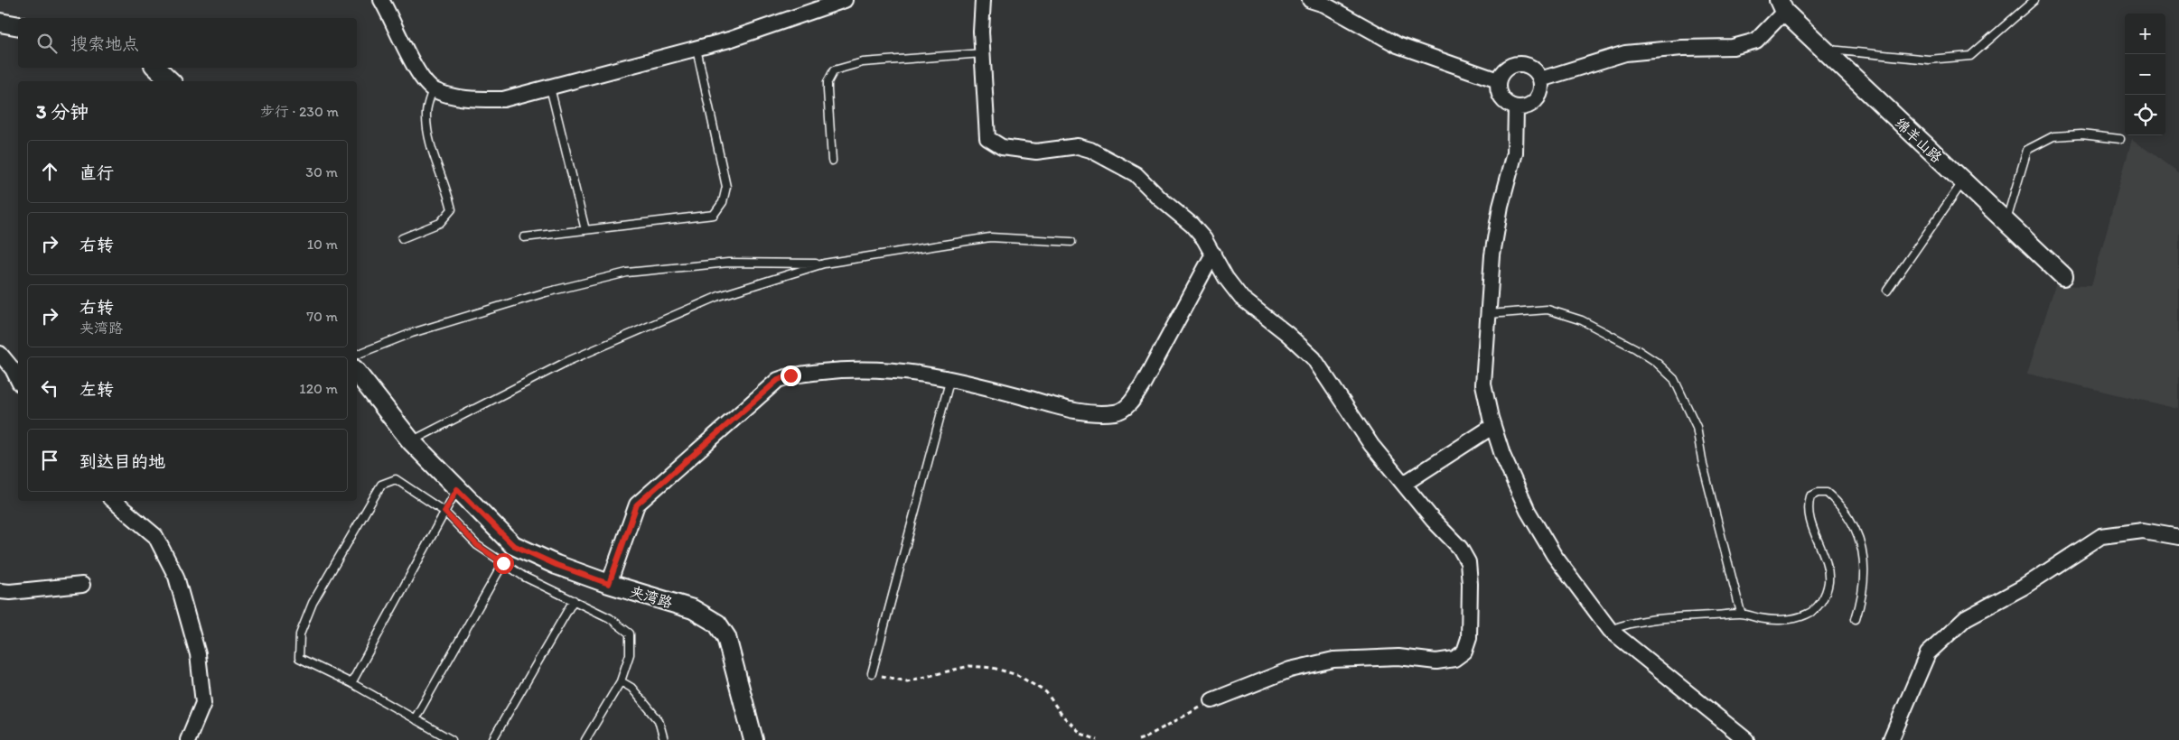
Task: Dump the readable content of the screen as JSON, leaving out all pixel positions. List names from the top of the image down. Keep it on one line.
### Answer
{"streets":{"street":["绵羊山路","夹湾路"]},"page":{"map_buttons":["+","−"],"search":"搜索地点","heading":["3 分钟","步行 · 230 m"],"list":[["直行","30 m"],["右转","10 m"],["右转","夹湾路","70 m"],["左转","120 m"],"到达目的地"]}}
